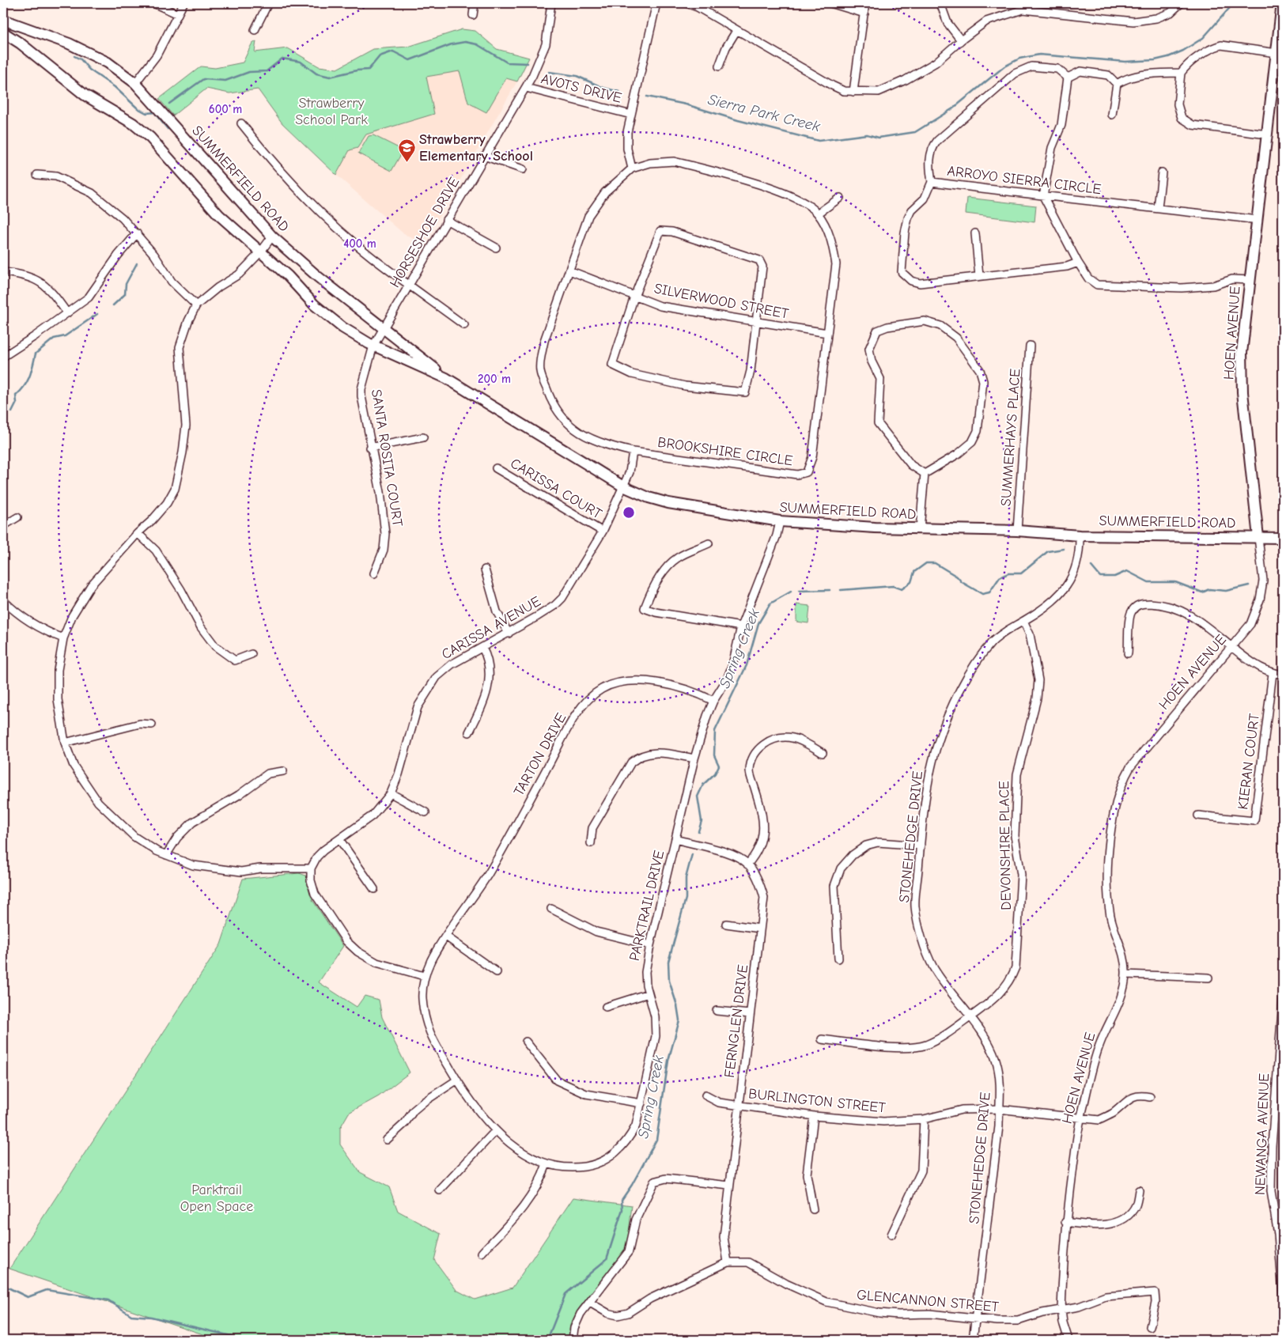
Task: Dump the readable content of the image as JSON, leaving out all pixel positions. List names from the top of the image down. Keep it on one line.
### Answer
{"streets":{"street":["AVOTS DRIVE","SUMMERFIELD ROAD","ARROYO SIERRA CIRCLE","HORSESHOE DRIVE","SILVERWOOD STREET","HOEN AVENUE","SUMMERHAYS PLACE","BROOKSHIRE CIRCLE","SANTA ROSITA COURT","CARISSA COURT","CARISSA AVENUE","TARTON DRIVE","KIERAN COURT","STONEHEDGE DRIVE","DEVONSHIRE PLACE","PARKTRAIL DRIVE","FERNGLEN DRIVE","BURLINGTON STREET","NEWANGA AVENUE","GLENCANNON STREET"]},"crossings":[["AVOTS DRIVE","HORSESHOE DRIVE"],["SUMMERFIELD ROAD","HORSESHOE DRIVE"],["SUMMERFIELD ROAD","HOEN AVENUE"],["SUMMERFIELD ROAD","SUMMERHAYS PLACE"],["SUMMERFIELD ROAD","SANTA ROSITA COURT"],["SUMMERFIELD ROAD","CARISSA AVENUE"],["SUMMERFIELD ROAD","STONEHEDGE DRIVE"],["SUMMERFIELD ROAD","PARKTRAIL DRIVE"],["ARROYO SIERRA CIRCLE","HOEN AVENUE"],["HORSESHOE DRIVE","SANTA ROSITA COURT"],["SILVERWOOD STREET","BROOKSHIRE CIRCLE"],["HOEN AVENUE","BURLINGTON STREET"],["HOEN AVENUE","GLENCANNON STREET"],["BROOKSHIRE CIRCLE","CARISSA AVENUE"],["CARISSA COURT","CARISSA AVENUE"],["TARTON DRIVE","PARKTRAIL DRIVE"],["STONEHEDGE DRIVE","DEVONSHIRE PLACE"],["STONEHEDGE DRIVE","BURLINGTON STREET"],["STONEHEDGE DRIVE","GLENCANNON STREET"],["PARKTRAIL DRIVE","FERNGLEN DRIVE"],["FERNGLEN DRIVE","BURLINGTON STREET"],["FERNGLEN DRIVE","GLENCANNON STREET"]],"water":["Sierra Park Creek","Spring Creek"],"parks":["Strawberry School Park","Parktrail Open Space"],"places":{"school or university":["Strawberry Elementary School"]},"rings":["600 m","400 m","200 m"]}
